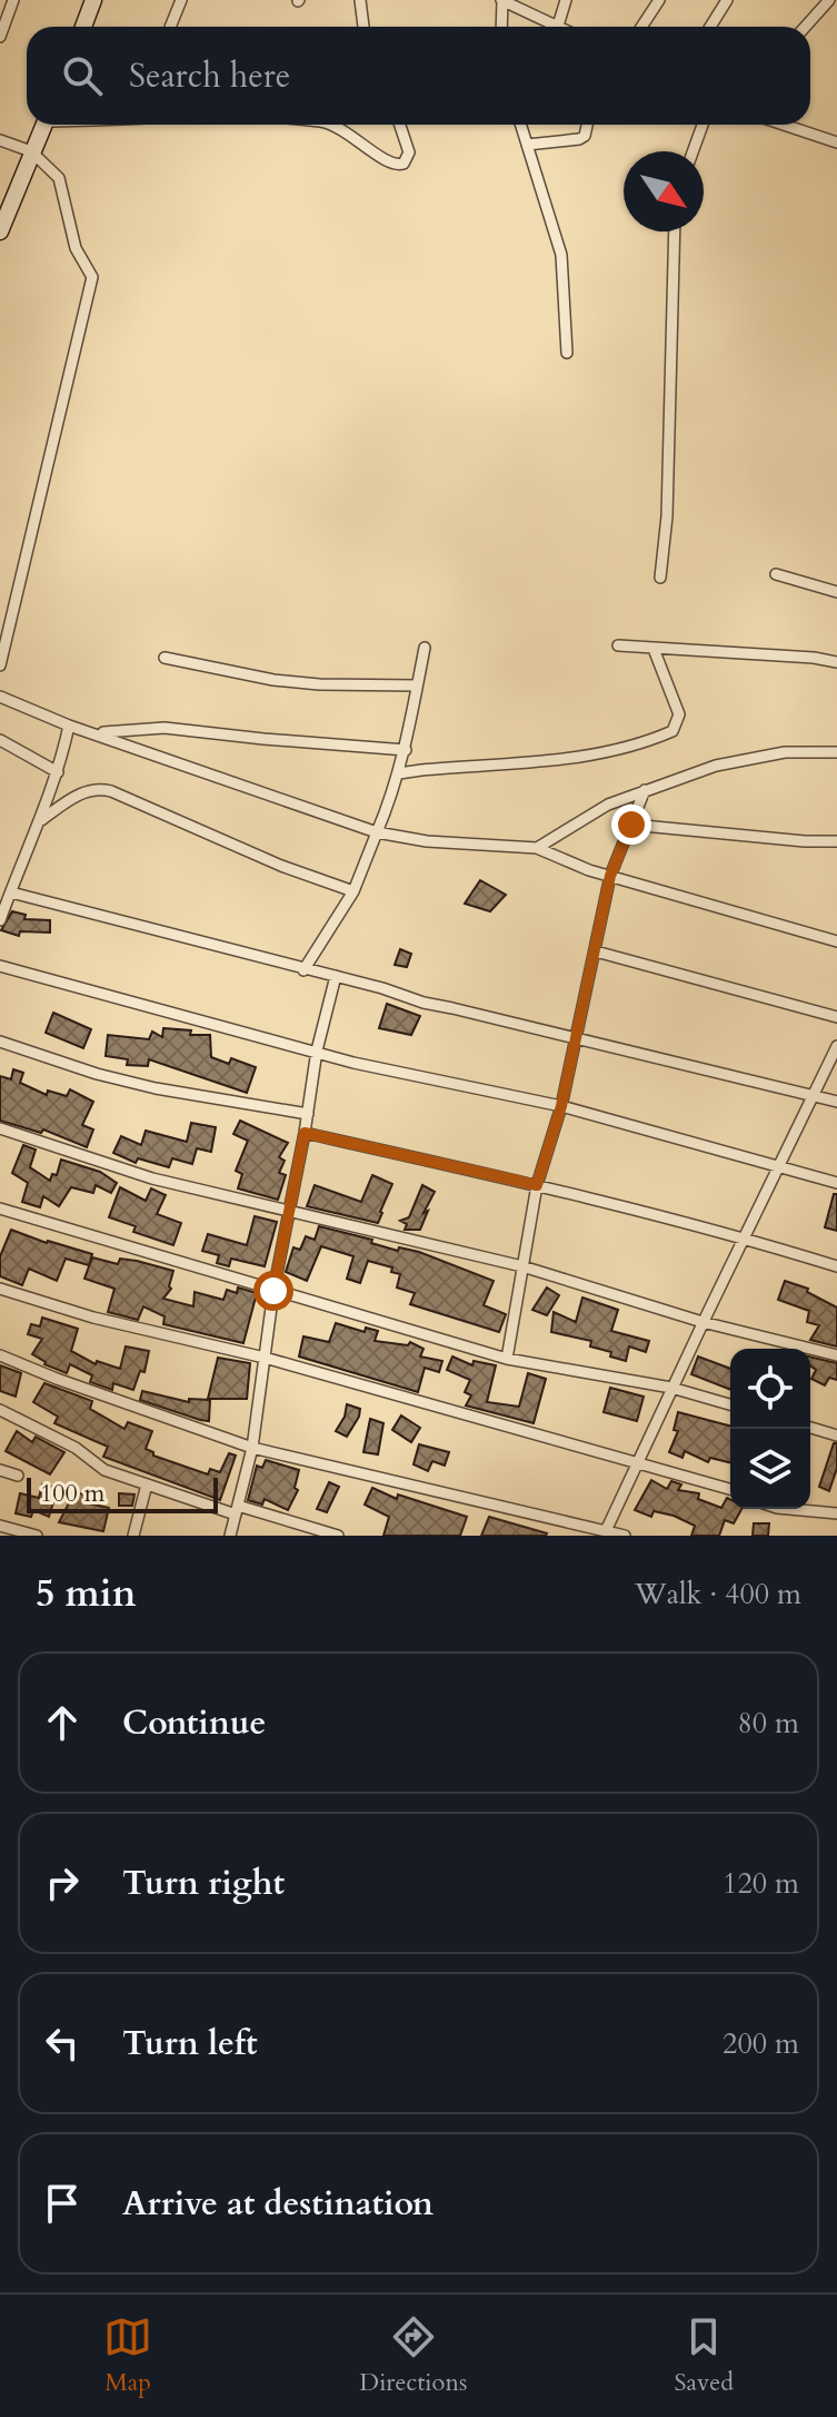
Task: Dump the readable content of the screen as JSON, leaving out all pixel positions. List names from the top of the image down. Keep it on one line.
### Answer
{"scale_bar":"100 m","north":"bottom right","page":{"search":"Search here","scale":"100 m","heading":["5 min","Walk · 400 m"],"list":[["Continue","80 m"],["Turn right","120 m"],["Turn left","200 m"],"Arrive at destination"],"nav":["Map","Directions","Saved"]}}
